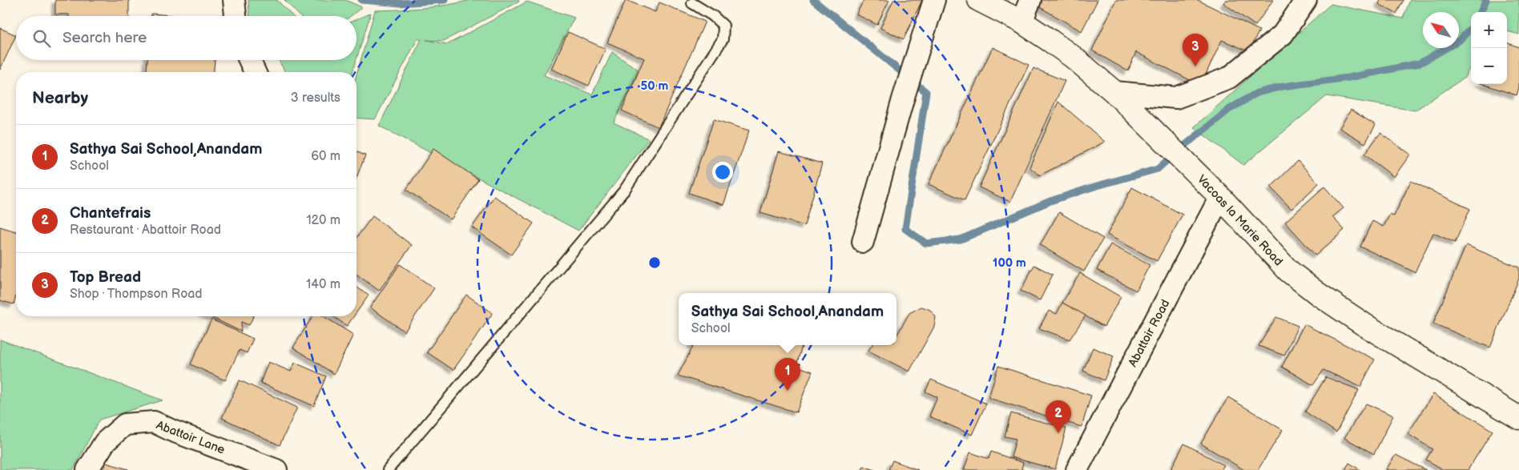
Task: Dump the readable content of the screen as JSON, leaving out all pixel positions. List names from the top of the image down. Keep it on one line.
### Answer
{"streets":{"main road":["Vacoas la Marie Road"],"street":["Abattoir Road","Abattoir Lane"]},"crossings":[["Vacoas la Marie Road","Abattoir Road"]],"north":"top left","page":{"map_buttons":["+","−"],"search":"Search here","pins":["3","1","2"],"heading":["Nearby","3 results"],"list":[{"mark":"1","name":"Sathya Sai School,Anandam","note":"School","value":"60 m"},{"mark":"2","name":"Chantefrais","note":"Restaurant · Abattoir Road","value":"120 m"},{"mark":"3","name":"Top Bread","note":"Shop · Thompson Road","value":"140 m"}],"popup":["Sathya Sai School,Anandam","School"]},"rings":["50 m","100 m"]}
